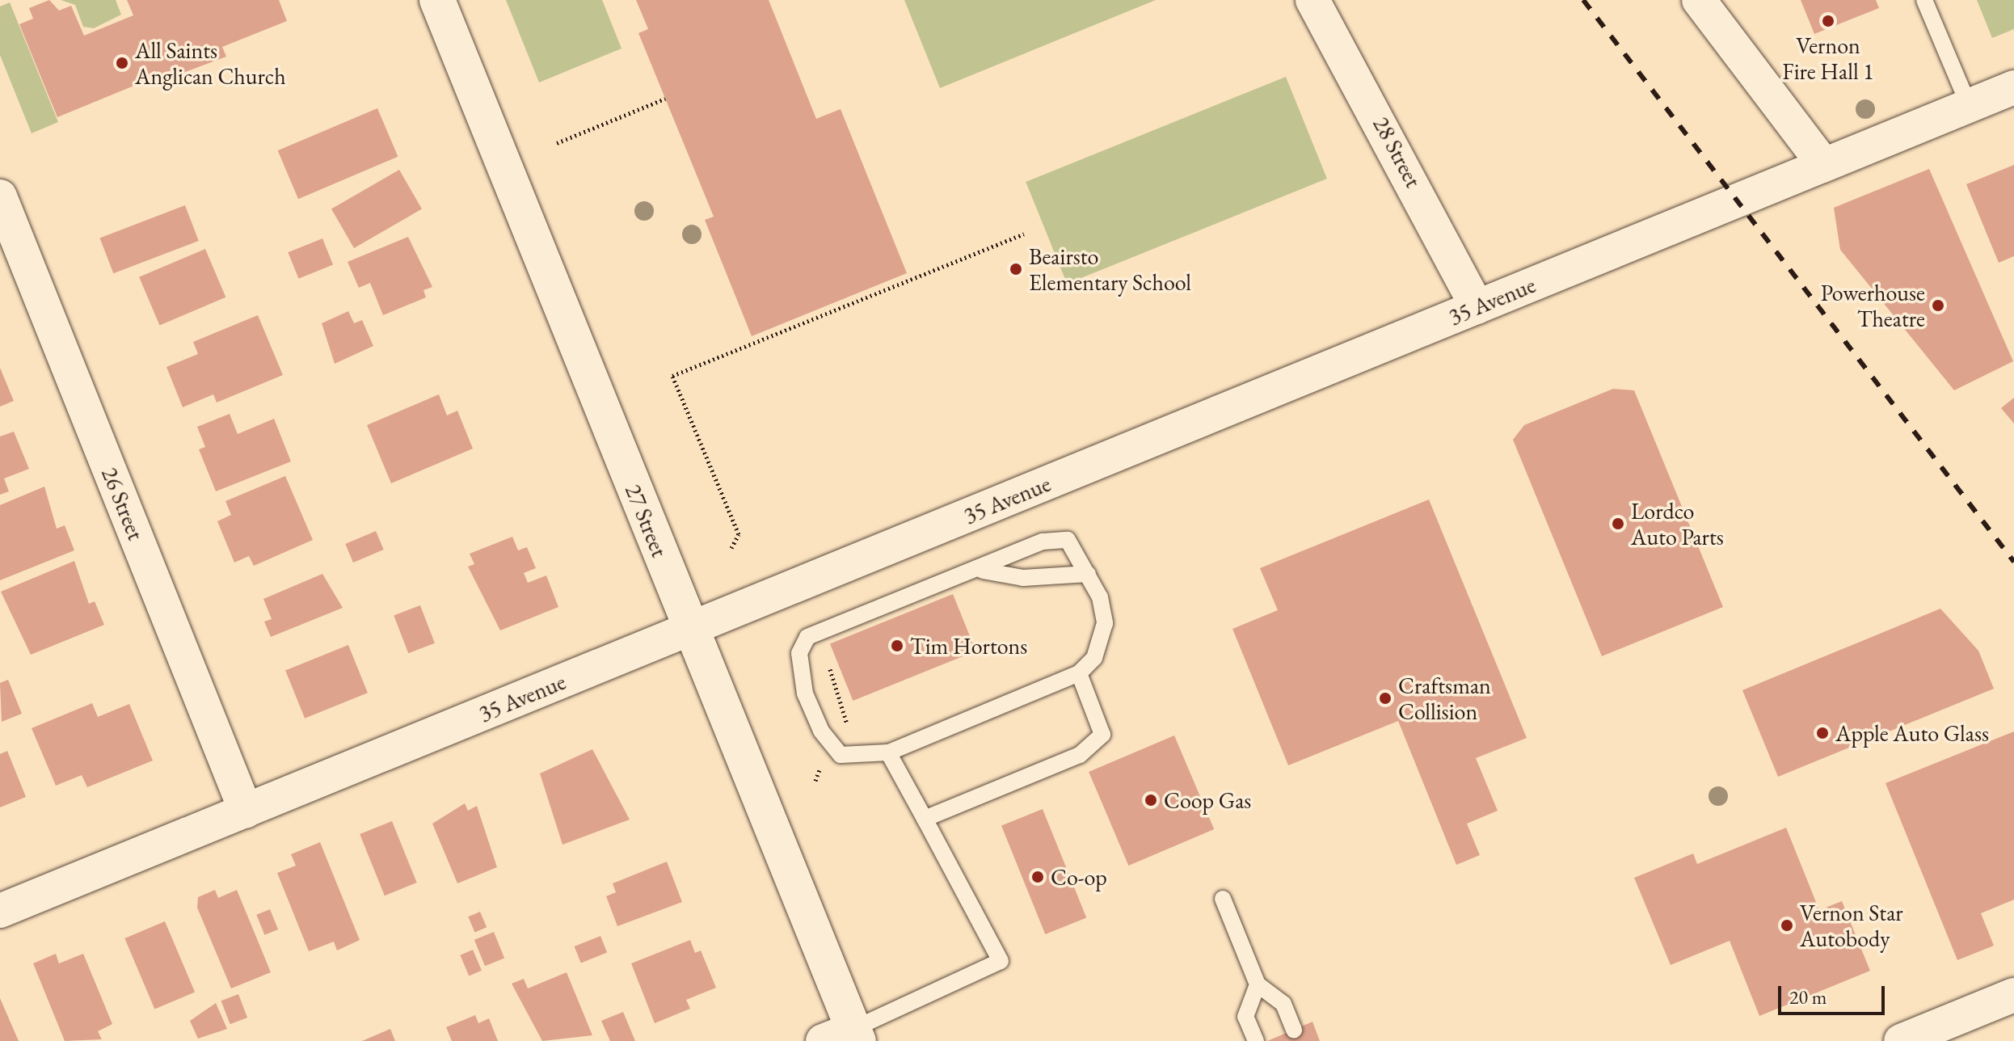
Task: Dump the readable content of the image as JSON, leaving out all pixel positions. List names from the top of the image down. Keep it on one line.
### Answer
{"streets":{"main road":["27 Street"],"street":["28 Street","35 Avenue","26 Street"]},"crossings":[["28 Street","35 Avenue"],["35 Avenue","26 Street"],["35 Avenue","27 Street"]],"places":["Vernon Fire Hall 1","All Saints Anglican Church","Beairsto Elementary School","Powerhouse Theatre","Lordco Auto Parts","Tim Hortons","Craftsman Collision","Apple Auto Glass","Coop Gas","Co-op","Vernon Star Autobody"],"scale_bar":"20 m"}
